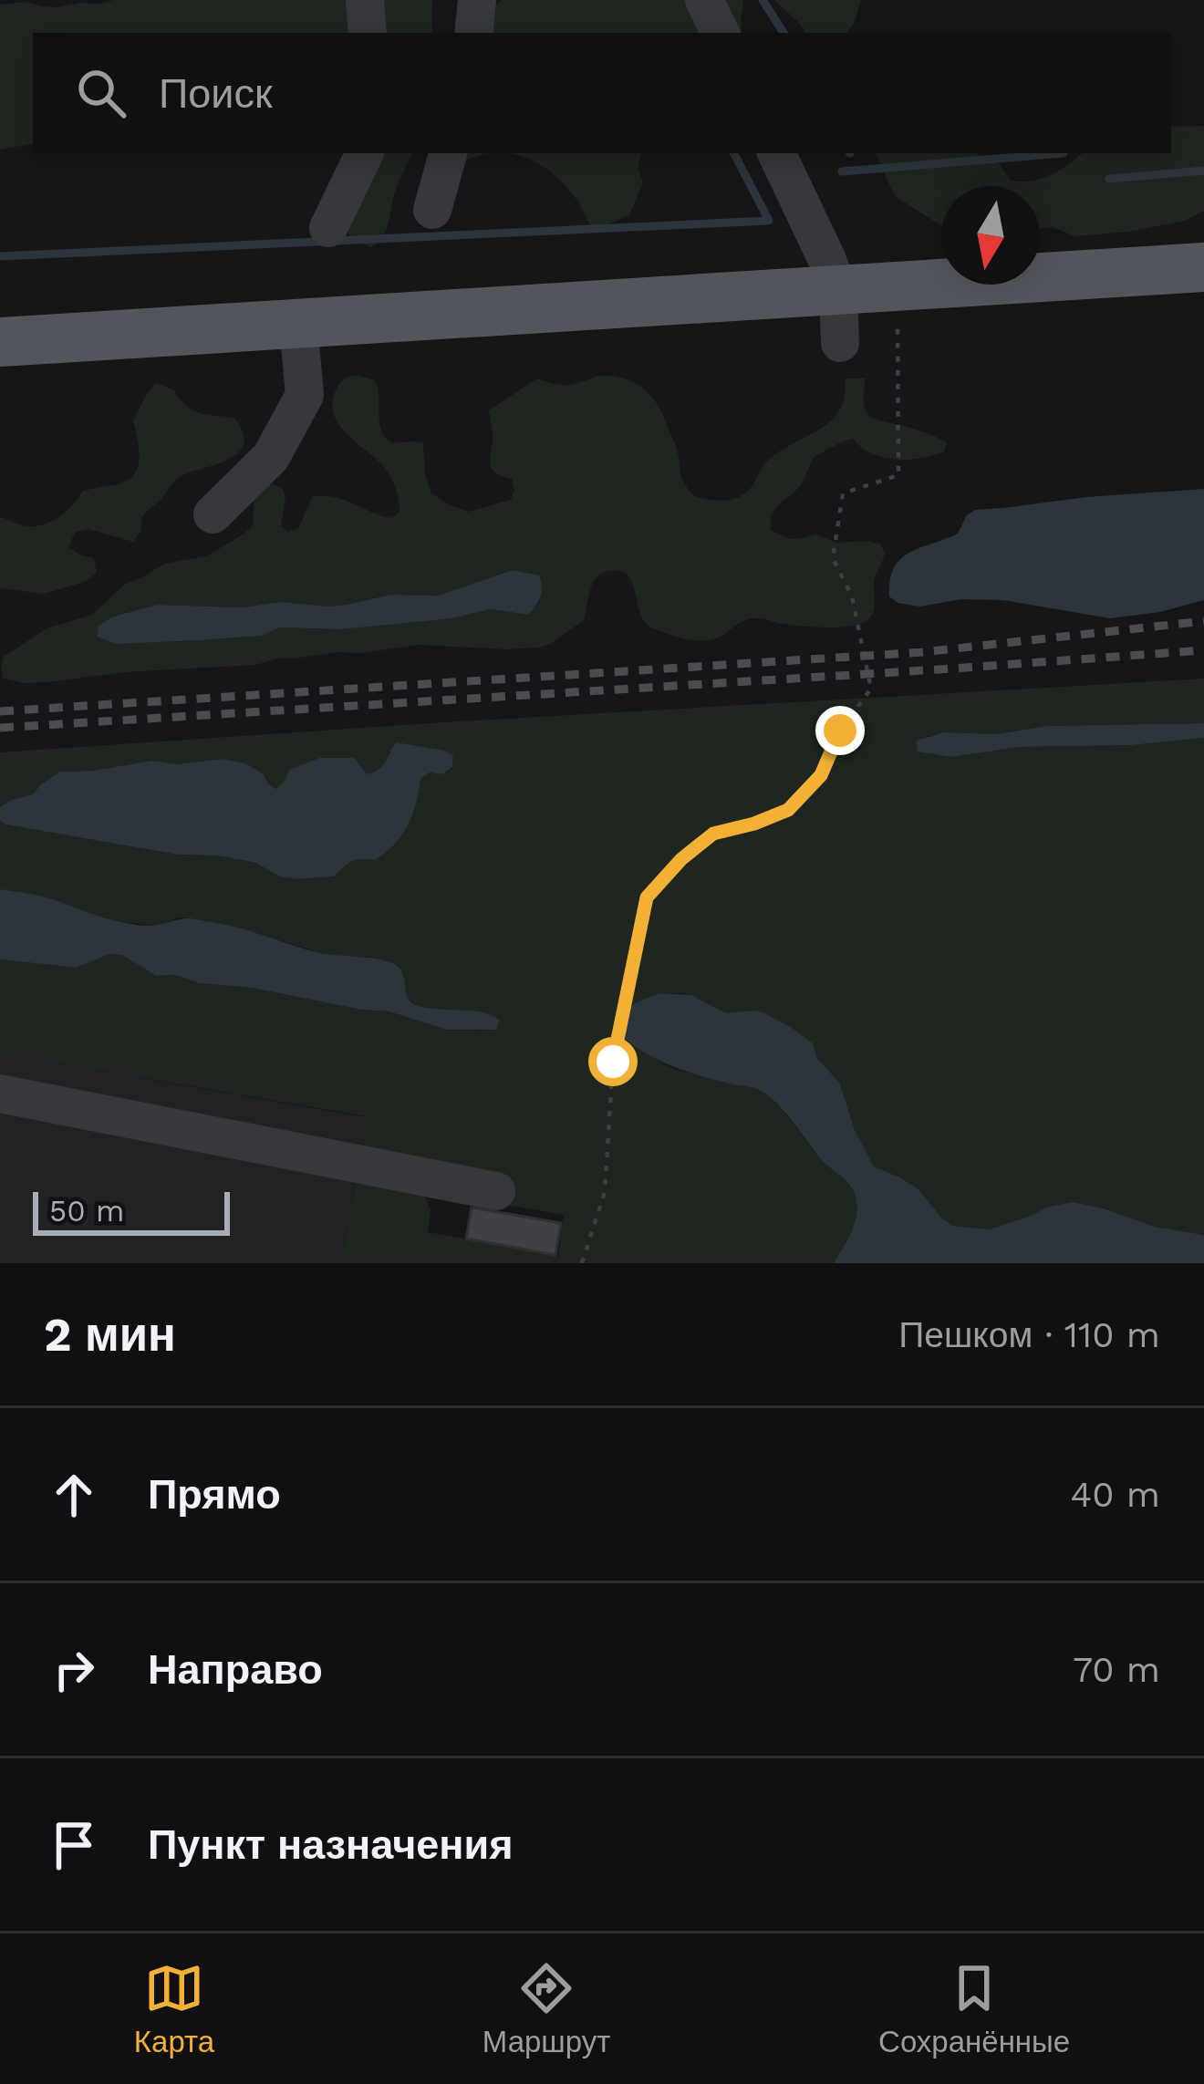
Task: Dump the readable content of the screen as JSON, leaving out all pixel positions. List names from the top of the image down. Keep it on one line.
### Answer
{"scale_bar":"50 m","north":"bottom","page":{"search":"Поиск","scale":"50 m","heading":["2 мин","Пешком · 110 m"],"list":[["Прямо","40 m"],["Направо","70 m"],"Пункт назначения"],"nav":["Карта","Маршрут","Сохранённые"]}}
